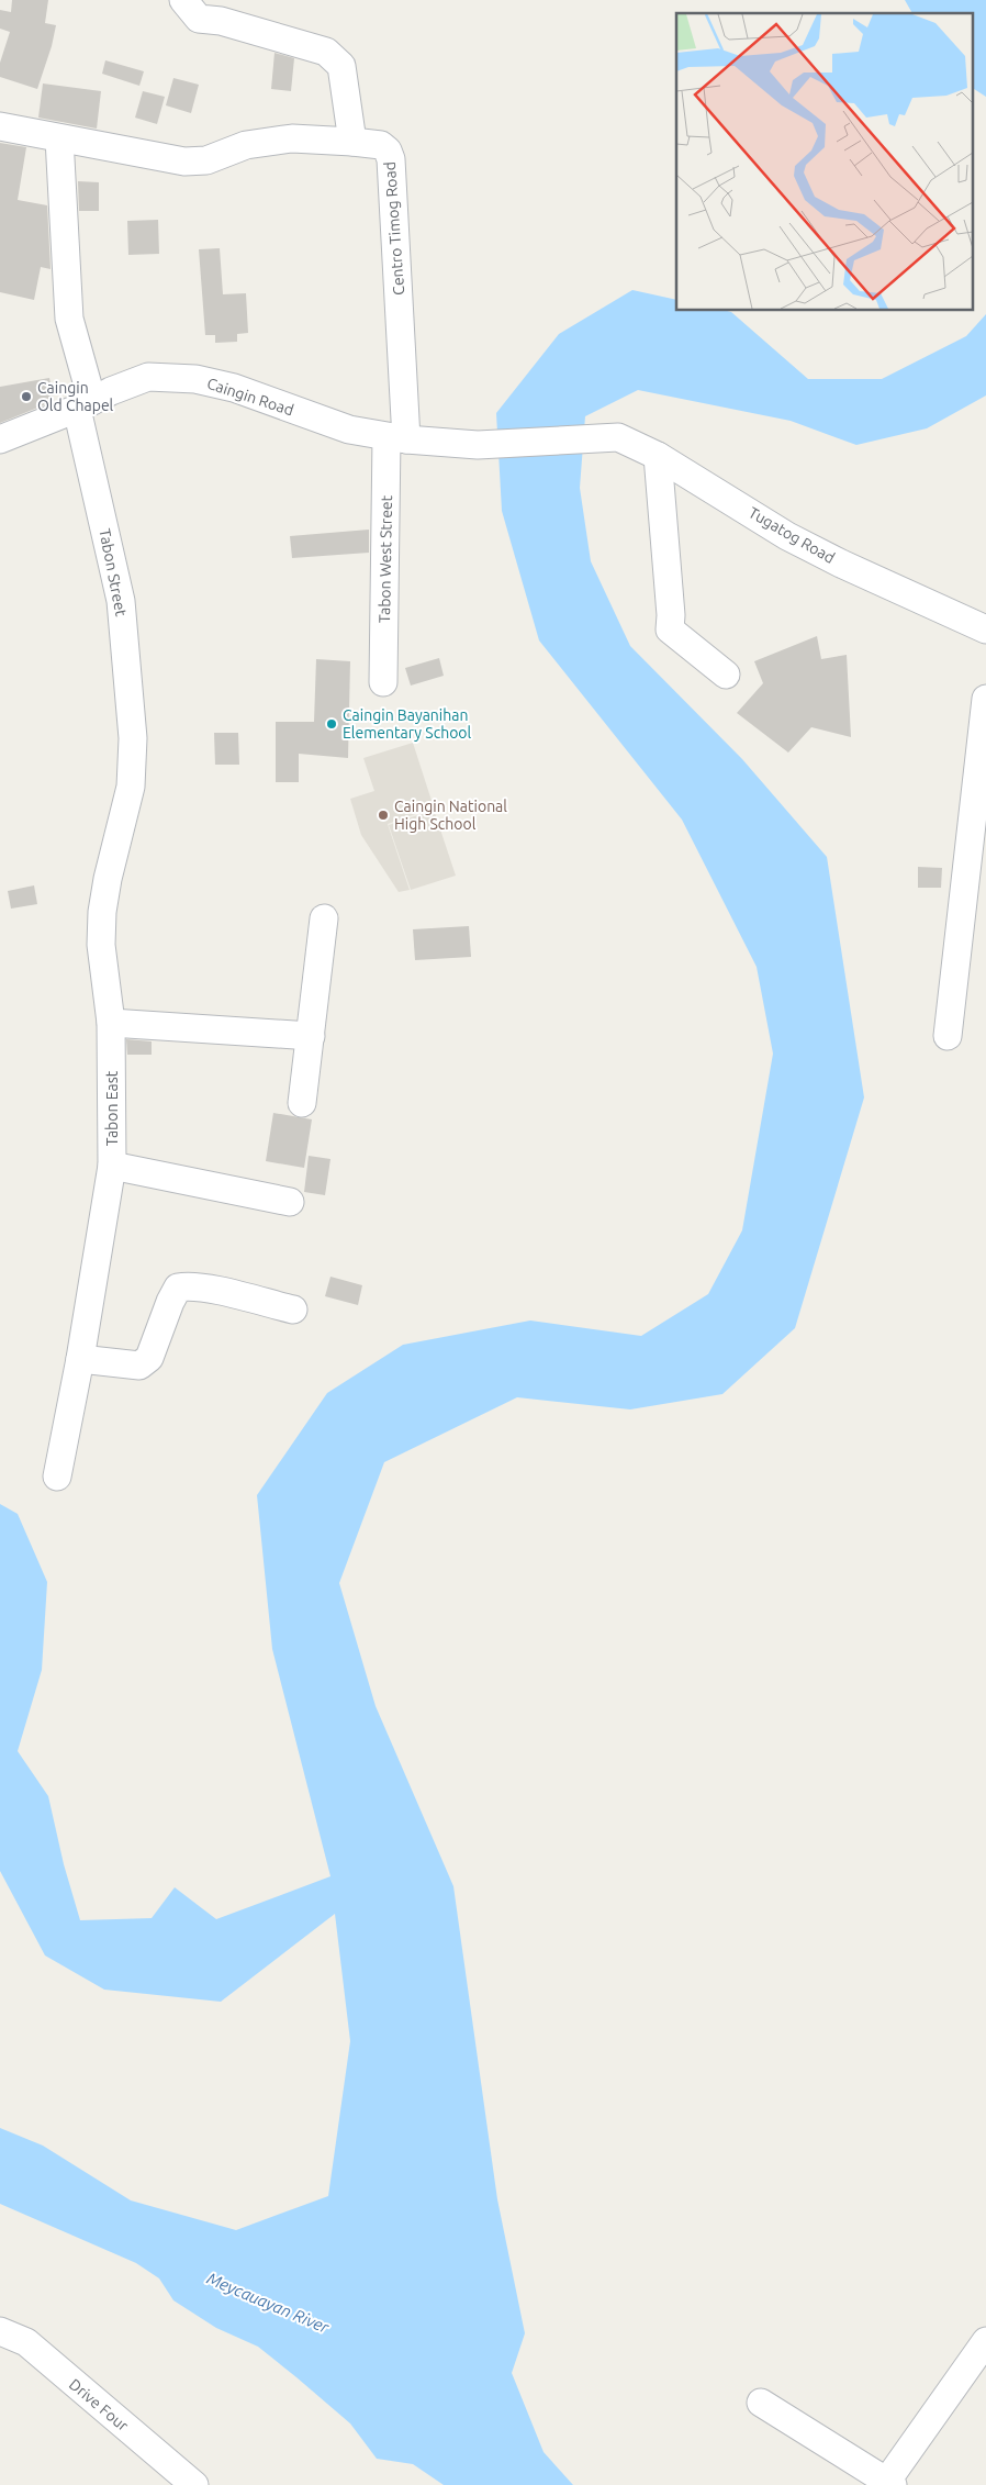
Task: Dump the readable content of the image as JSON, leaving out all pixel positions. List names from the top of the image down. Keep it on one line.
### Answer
{"streets":{"street":["Centro Timog Road","Caingin Road","Tugatog Road","Tabon West Street","Tabon Street","Tabon East","Drive Four"]},"crossings":[["Centro Timog Road","Caingin Road"],["Centro Timog Road","Tabon West Street"],["Centro Timog Road","Tabon Street"],["Caingin Road","Tugatog Road"],["Caingin Road","Tabon West Street"],["Caingin Road","Tabon Street"],["Tabon Street","Tabon East"]],"water":["Meycauayan River"],"places":["Caingin Old Chapel","Caingin Bayanihan Elementary School","Caingin National High School"]}
